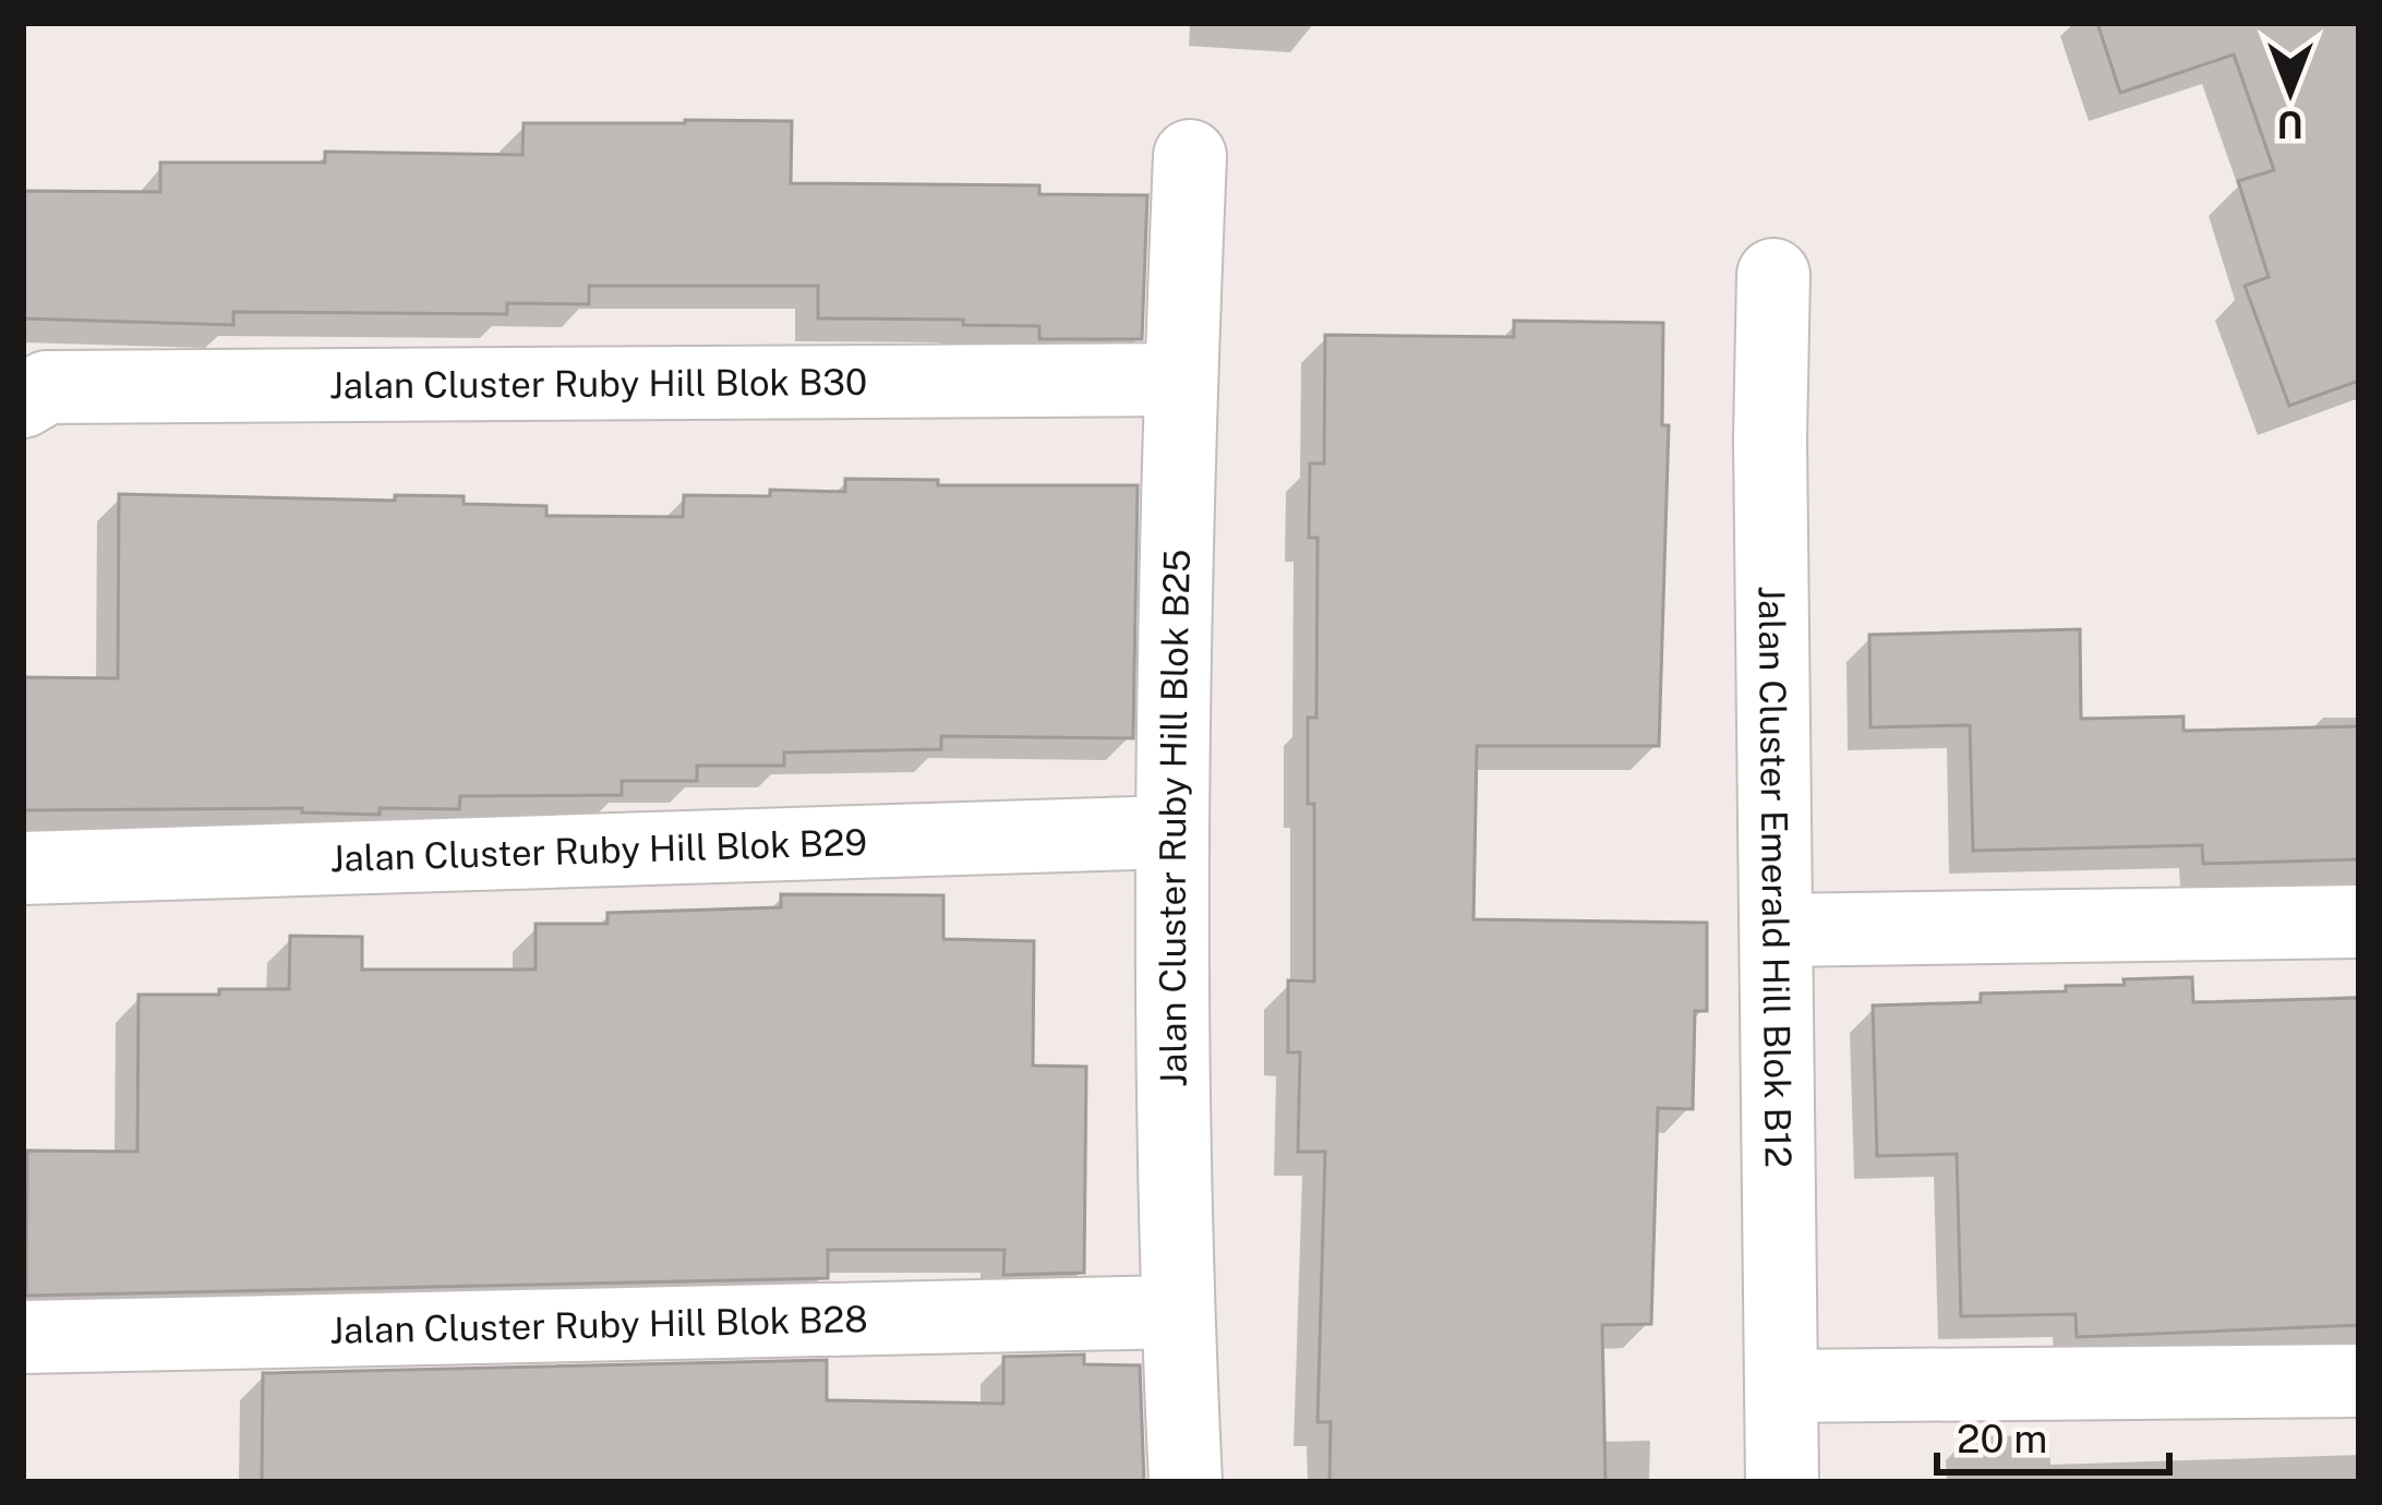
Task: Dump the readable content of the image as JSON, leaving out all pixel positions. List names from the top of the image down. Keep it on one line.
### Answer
{"streets":{"street":["Jalan Cluster Ruby Hill Blok B30","Jalan Cluster Ruby Hill Blok B25","Jalan Cluster Ruby Hill Blok B29","Jalan Cluster Emerald Hill Blok B12","Jalan Cluster Ruby Hill Blok B28"]},"crossings":[["Jalan Cluster Ruby Hill Blok B30","Jalan Cluster Ruby Hill Blok B25"],["Jalan Cluster Ruby Hill Blok B25","Jalan Cluster Ruby Hill Blok B29"],["Jalan Cluster Ruby Hill Blok B25","Jalan Cluster Ruby Hill Blok B28"]],"scale_bar":"20 m","north":"bottom"}
